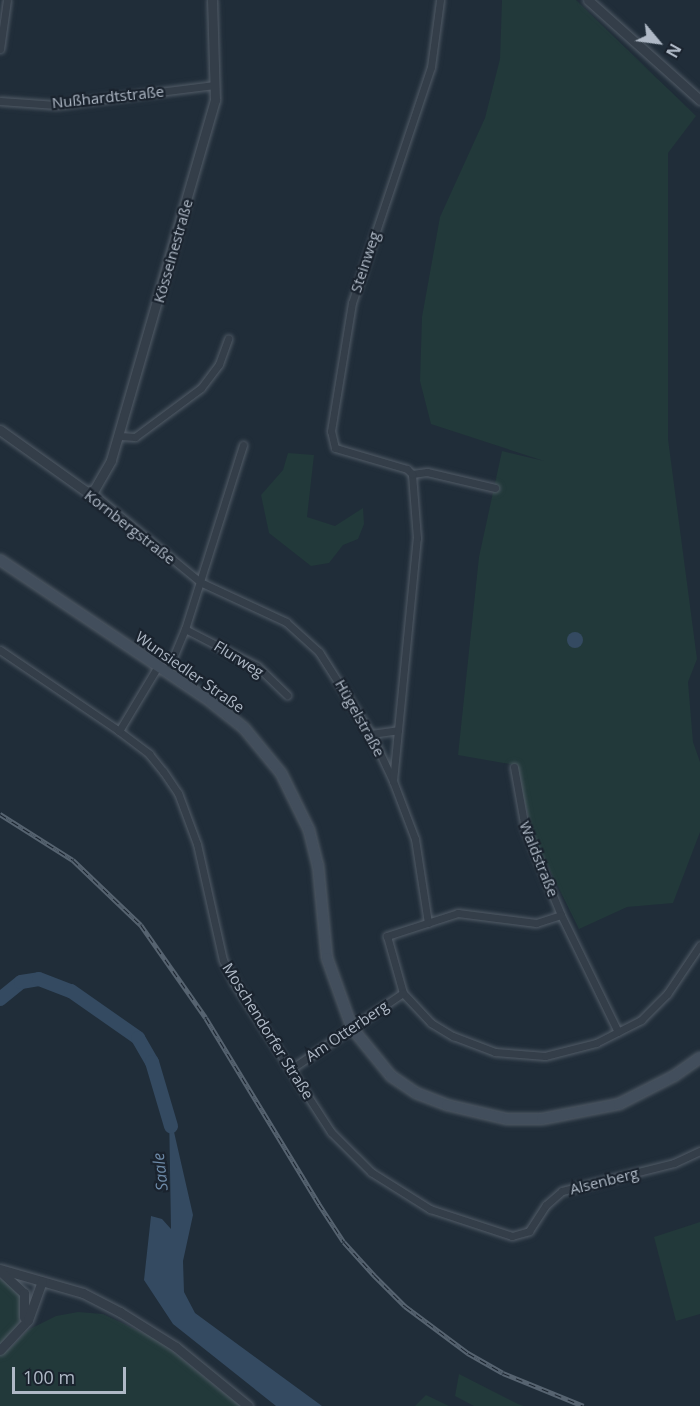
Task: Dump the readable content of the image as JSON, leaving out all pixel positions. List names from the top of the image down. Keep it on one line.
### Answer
{"streets":{"main road":["Wunsiedler Straße"],"street":["Nußhardtstraße","Kösseinestraße","Steinweg","Kornbergstraße","Flurweg","Hügelstraße","Waldstraße","Moschendorfer Straße","Am Otterberg","Alsenberg"]},"crossings":[["Nußhardtstraße","Kösseinestraße"],["Kösseinestraße","Kornbergstraße"],["Kornbergstraße","Hügelstraße"],["Wunsiedler Straße","Am Otterberg"],["Hügelstraße","Waldstraße"],["Waldstraße","Am Otterberg"],["Moschendorfer Straße","Am Otterberg"],["Moschendorfer Straße","Alsenberg"]],"water":["Saale"],"scale_bar":"100 m","north":"bottom right"}
